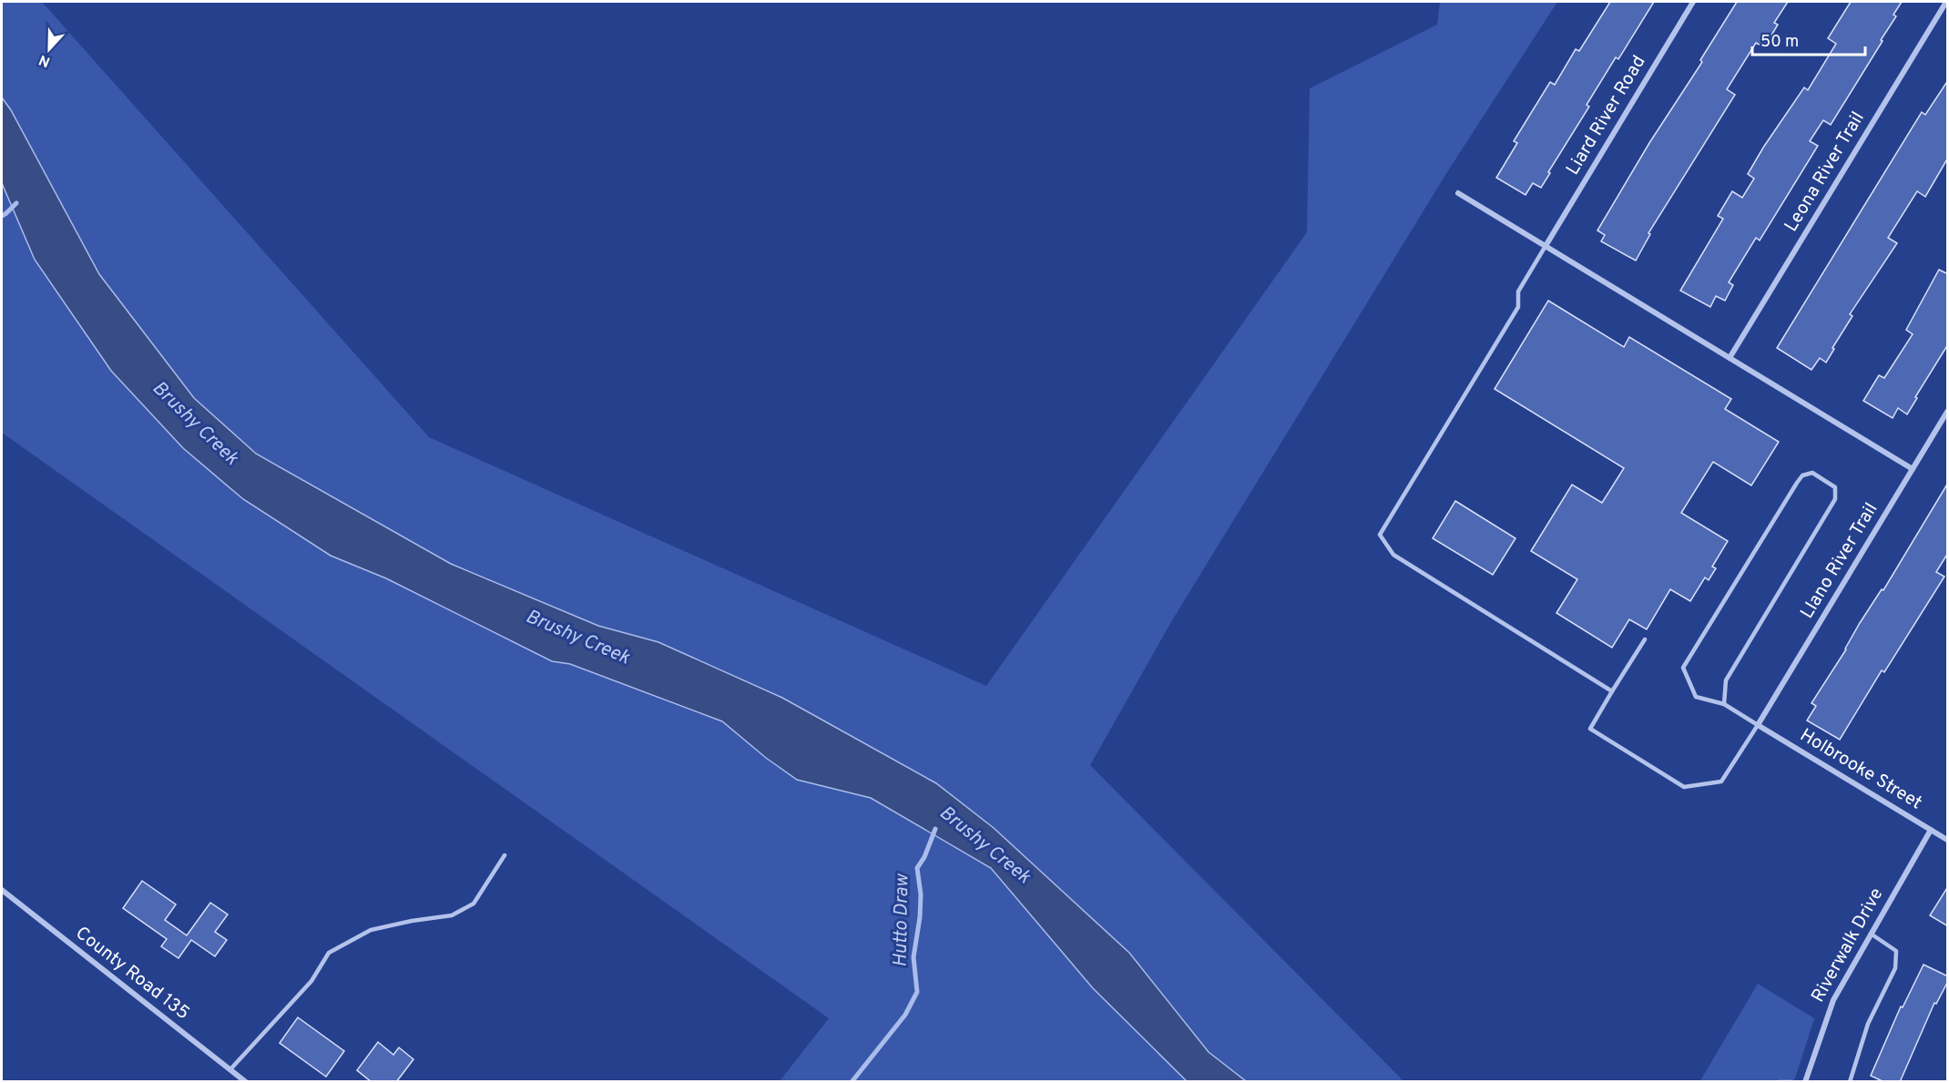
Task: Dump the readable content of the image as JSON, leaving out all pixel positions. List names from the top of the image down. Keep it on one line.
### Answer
{"streets":{"street":["Liard River Road","Leona River Trail","Llano River Trail","Holbrooke Street","Riverwalk Drive","County Road 135"]},"crossings":[["Llano River Trail","Holbrooke Street"],["Holbrooke Street","Riverwalk Drive"]],"water":["Brushy Creek","Hutto Draw"],"scale_bar":"50 m","north":"bottom"}
